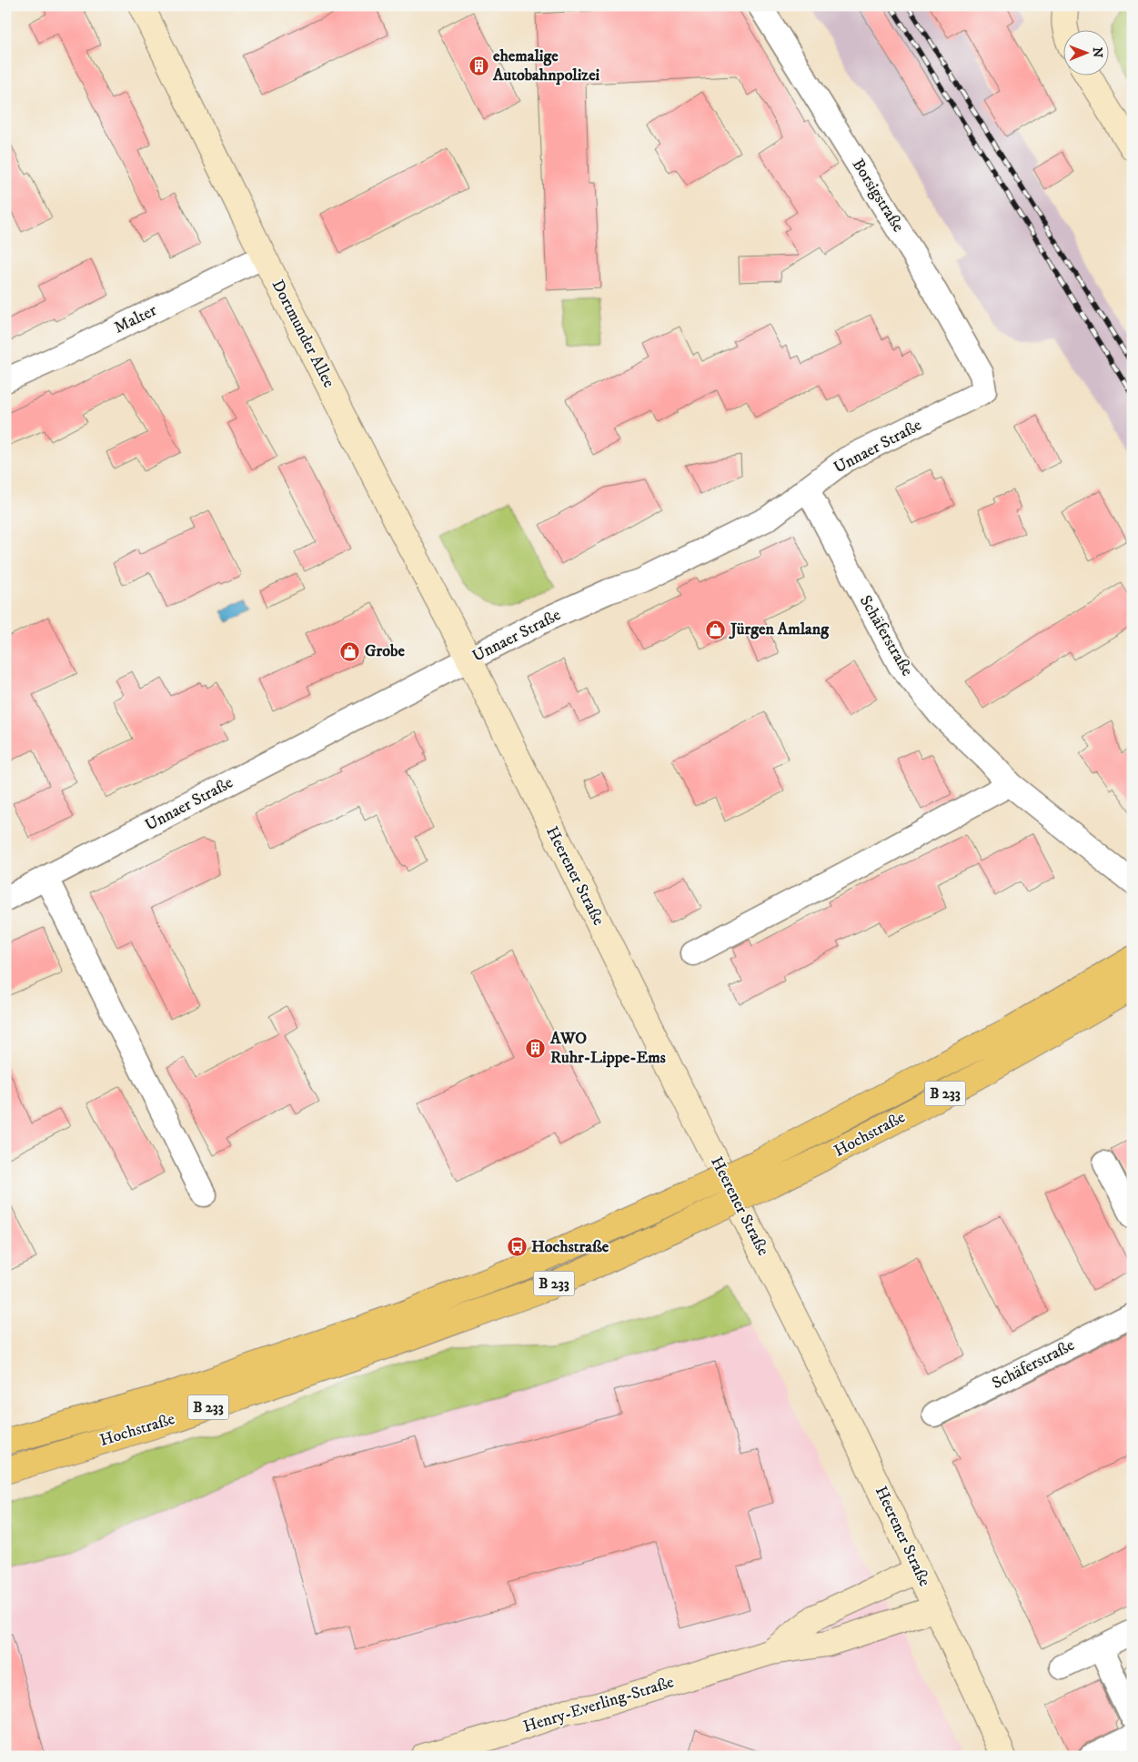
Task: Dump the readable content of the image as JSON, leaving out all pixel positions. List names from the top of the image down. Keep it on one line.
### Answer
{"streets":{"main road":["Dortmunder Allee","Heerener Straße","B 233","Hochstraße","Henry-Everling-Straße"],"street":["Borsigstraße","Malter","Unnaer Straße","Schäferstraße"]},"crossings":[["Borsigstraße","Unnaer Straße"],["Malter","Dortmunder Allee"],["Dortmunder Allee","Unnaer Straße"],["Dortmunder Allee","Heerener Straße"],["Unnaer Straße","Schäferstraße"],["Unnaer Straße","Heerener Straße"],["Heerener Straße","Henry-Everling-Straße"]],"places":{"building":["ehemalige Autobahnpolizei","AWO Ruhr-Lippe-Ems"],"shop":["Jürgen Amlang","Grobe"],"bus stop":["Hochstraße"]},"north":"right"}
